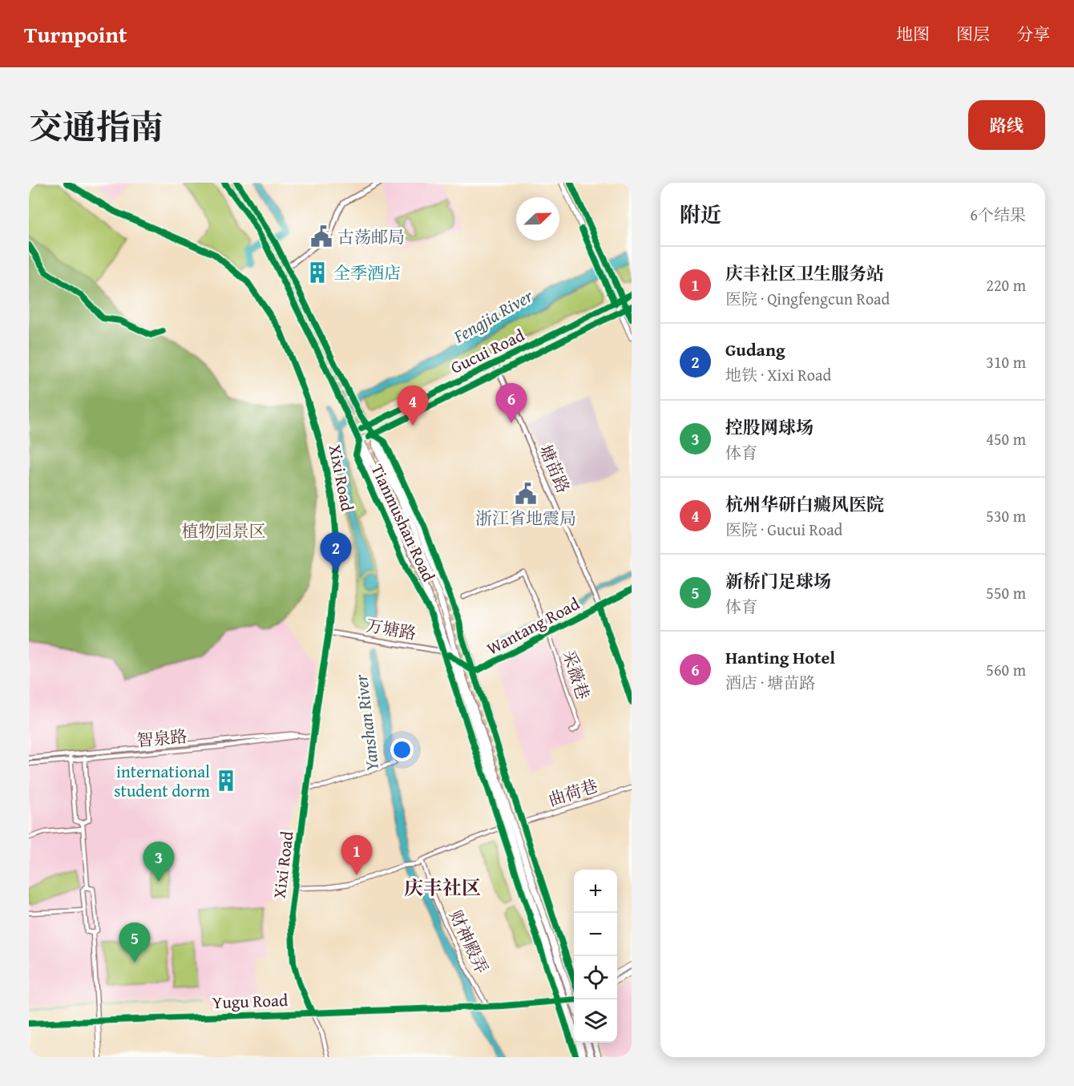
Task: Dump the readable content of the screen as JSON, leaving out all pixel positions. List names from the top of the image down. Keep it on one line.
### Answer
{"streets":{"main road":["Gucui Road","Xixi Road","Tianmushan Road","Yugu Road"],"street":["塘苗路","Wantang Road","万塘路","采薇巷","智泉路","曲荷巷","财神殿弄"]},"crossings":[["Gucui Road","塘苗路"],["Gucui Road","Tianmushan Road"],["塘苗路","Wantang Road"],["Xixi Road","万塘路"],["Xixi Road","智泉路"],["Xixi Road","Yugu Road"],["Tianmushan Road","Wantang Road"],["Tianmushan Road","万塘路"],["Tianmushan Road","曲荷巷"],["Tianmushan Road","Yugu Road"],["Wantang Road","万塘路"],["Wantang Road","采薇巷"],["财神殿弄","Yugu Road"]],"districts":["庆丰社区"],"water":["Fengjia River","Yanshan River"],"parks":["植物园景区"],"places":{"public building":["古荡邮局","浙江省地震局"],"building":["全季酒店","international student dorm"]},"north":"top right","page":{"header":"Turnpoint","nav":["地图","图层","分享"],"title":"交通指南","buttons":"路线","heading":["附近","6个结果"],"list":[{"mark":"1","name":"庆丰社区卫生服务站","note":"医院 · Qingfengcun Road","value":"220 m"},{"mark":"2","name":"Gudang","note":"地铁 · Xixi Road","value":"310 m"},{"mark":"3","name":"控股网球场","note":"体育","value":"450 m"},{"mark":"4","name":"杭州华研白癜风医院","note":"医院 · Gucui Road","value":"530 m"},{"mark":"5","name":"新桥门足球场","note":"体育","value":"550 m"},{"mark":"6","name":"Hanting Hotel","note":"酒店 · 塘苗路","value":"560 m"}],"pins":["6","4","2","1","3","5"],"map_buttons":["+","−"]}}
